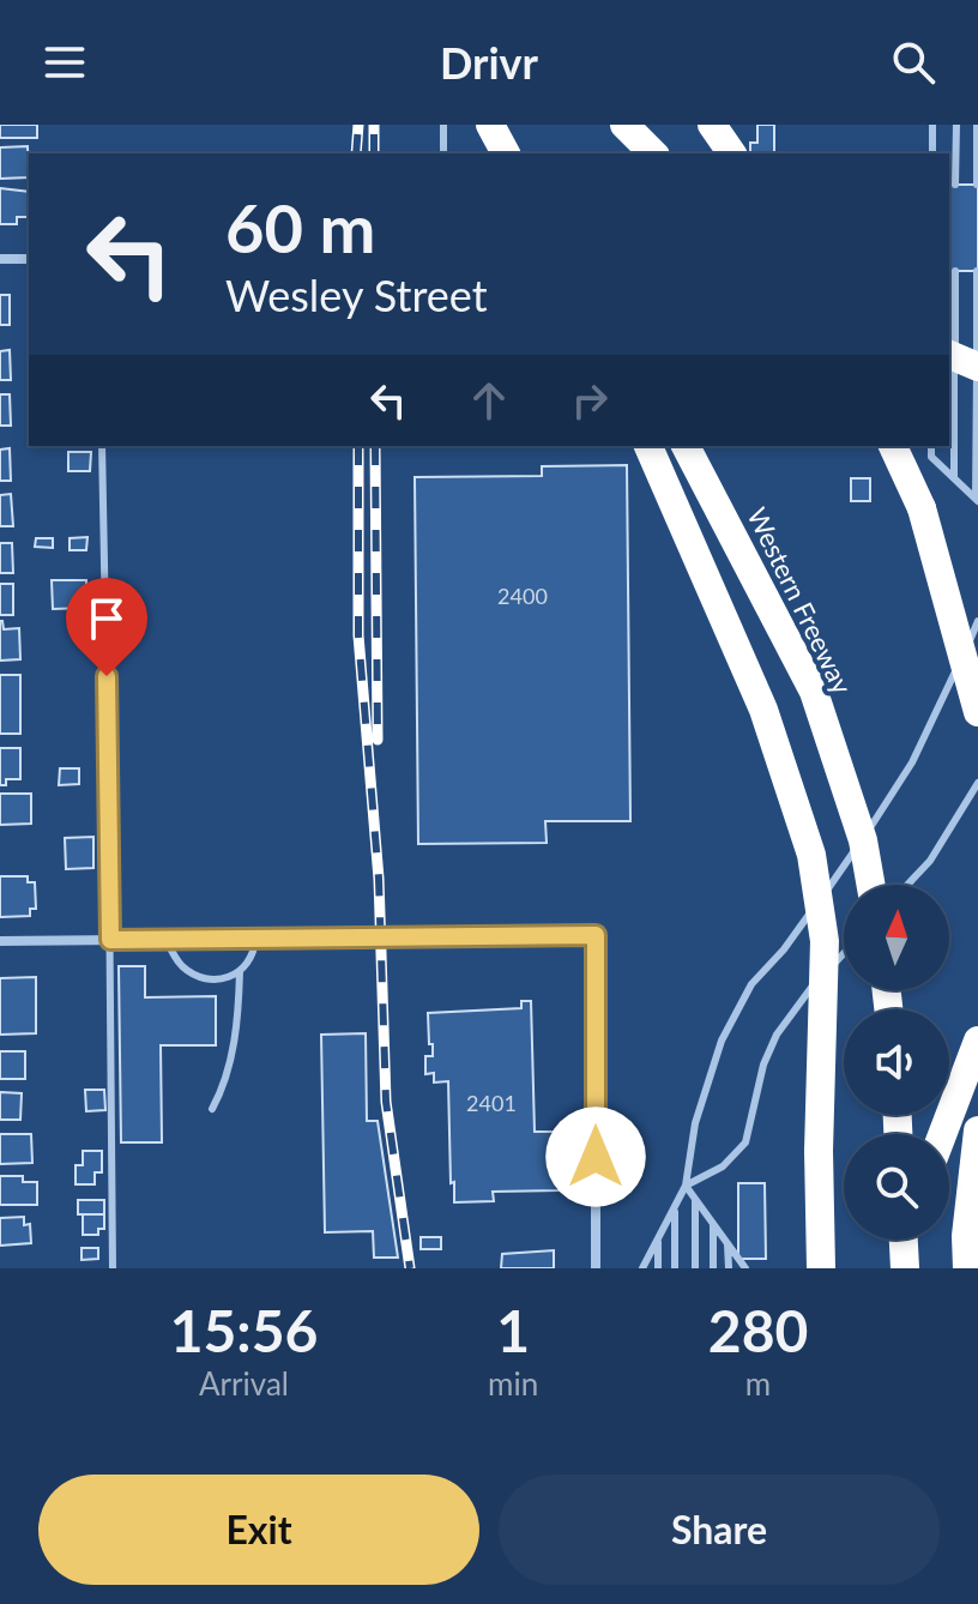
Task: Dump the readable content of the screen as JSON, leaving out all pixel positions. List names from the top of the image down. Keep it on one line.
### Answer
{"streets":{"highway":["Western Freeway"]},"house_numbers":["2400","2401"],"north":"top","page":{"header":"Drivr","turn":["60 m","Wesley Street"],"eta":["15:56","Arrival","1","min","280","m"],"buttons":["Exit","Share"]}}
